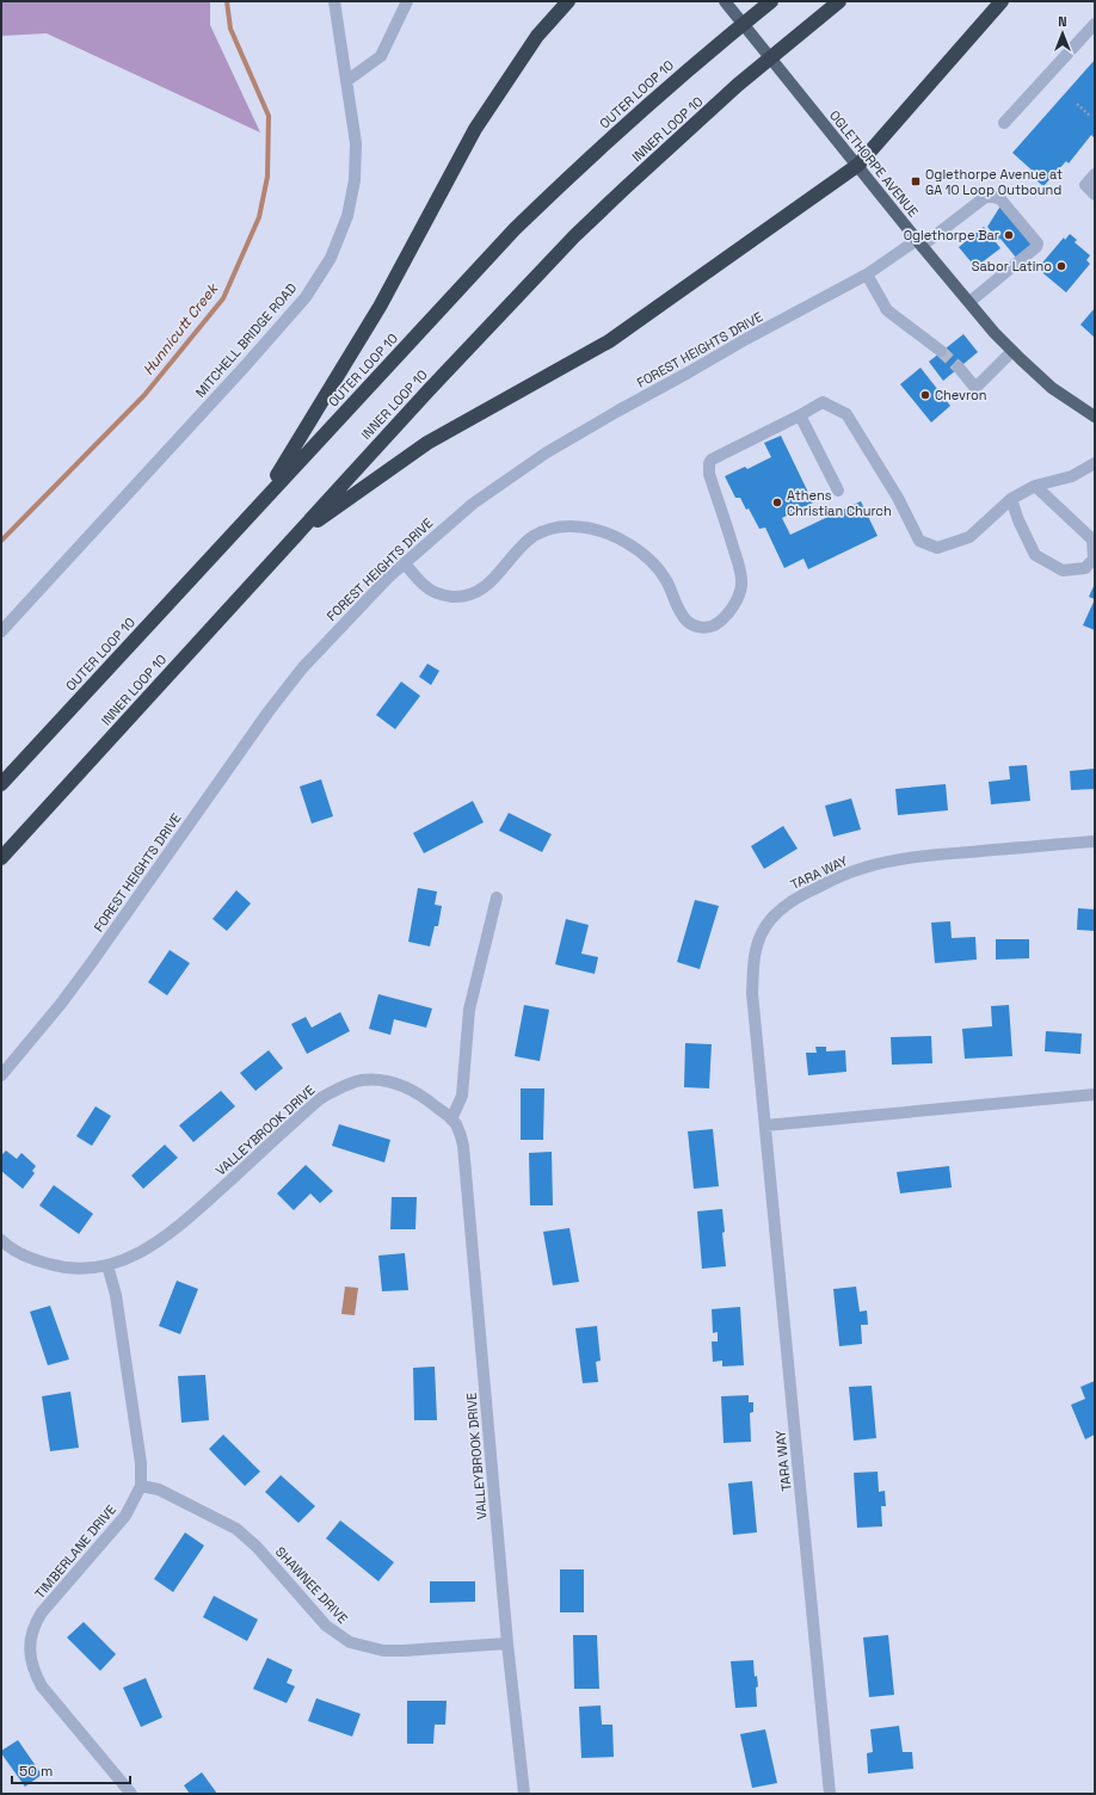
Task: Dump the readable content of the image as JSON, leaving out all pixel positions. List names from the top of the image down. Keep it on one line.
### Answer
{"streets":{"highway":["OUTER LOOP 10","INNER LOOP 10"],"main road":["OGLETHORPE AVENUE"],"street":["MITCHELL BRIDGE ROAD","FOREST HEIGHTS DRIVE","TARA WAY","VALLEYBROOK DRIVE","TIMBERLANE DRIVE","SHAWNEE DRIVE"]},"crossings":[["OGLETHORPE AVENUE","FOREST HEIGHTS DRIVE"],["VALLEYBROOK DRIVE","TIMBERLANE DRIVE"],["VALLEYBROOK DRIVE","SHAWNEE DRIVE"],["TIMBERLANE DRIVE","SHAWNEE DRIVE"]],"water":["Hunnicutt Creek"],"places":{"transit":["Oglethorpe Avenue at GA 10 Loop Outbound"],"other":["Oglethorpe Bar","Sabor Latino","Chevron","Athens Christian Church"]},"scale_bar":"50 m","north":"top"}
